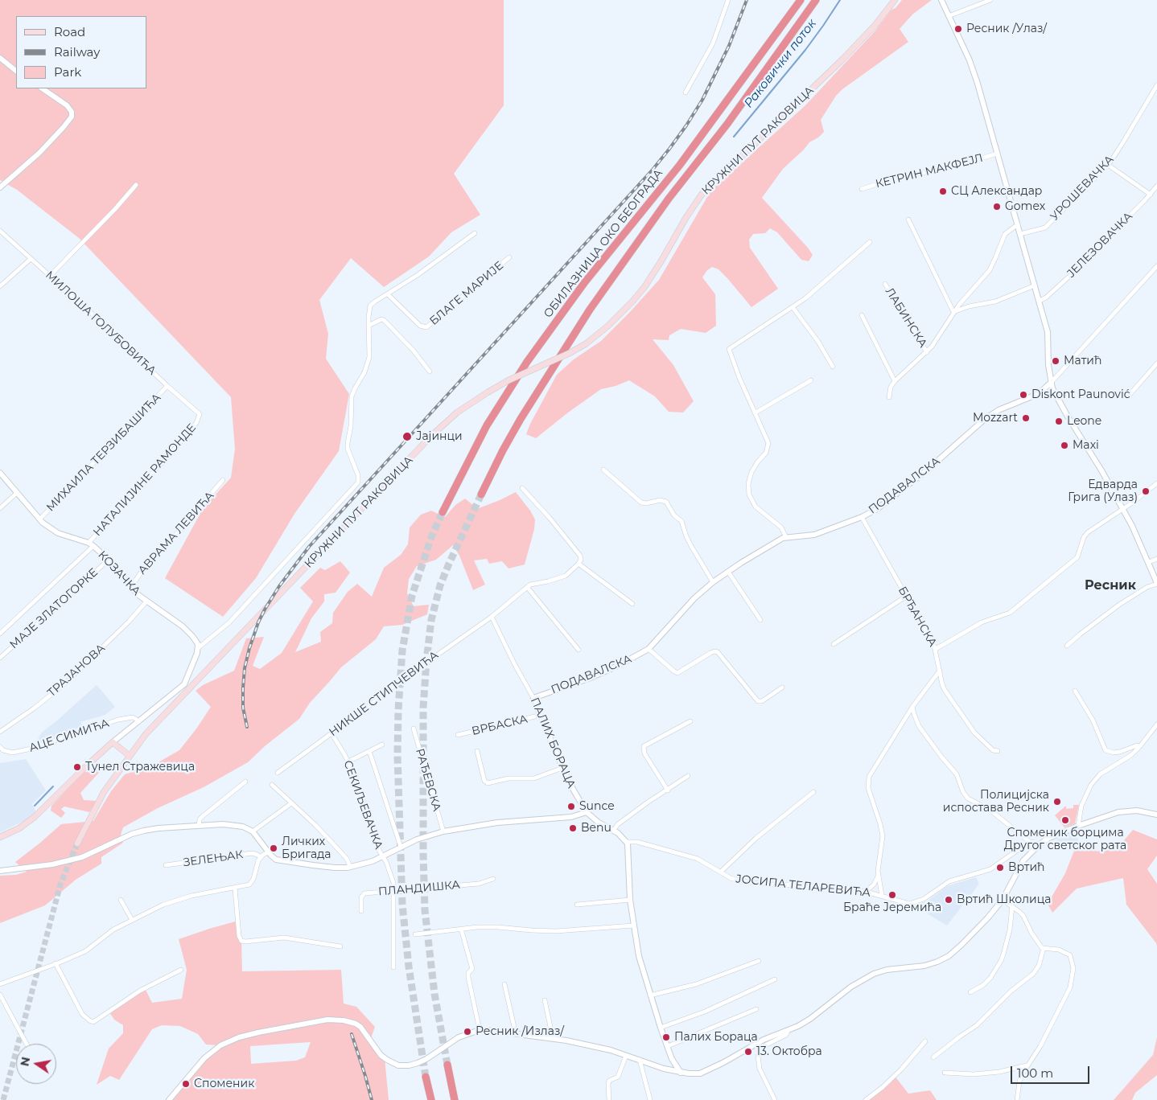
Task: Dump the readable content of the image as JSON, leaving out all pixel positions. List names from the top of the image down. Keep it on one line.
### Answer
{"streets":{"highway":["ОБИЛАЗНИЦА ОКО БЕОГРАДА"],"main road":["КРУЖНИ ПУТ РАКОВИЦА"],"street":["КЕТРИН МАКФЕЈЛ","УРОШЕВАЧКА","ЈЕЛЕЗОВАЧКА","БЛАГЕ МАРИЈЕ","ЛАБИНСКА","МИЛОША ГОЛУБОВИЋА","МИХАИЛА ТЕРЗИБАШИЋА","НАТАЛИЈИНЕ РАМОНДЕ","ПОДАВАЛСКА","АВРАМА ЛЕВИЋА","КОЗАЧКА","МАЈЕ ЗЛАТОГОРКЕ","БРЂАНСКА","ТРАЈАНОВА","НИКШЕ СТИПЧЕВИЋА","ВРБАСКА","АЦЕ СИМИЋА","ПАЛИХ БОРАЦА","РАЂЕВСКА","СЕКИЉЕВАЧКА","ЗЕЛЕЊАК","ЈОСИПА ТЕЛАРЕВИЋА","ПЛАНДИШКА"]},"crossings":[["МИЛОША ГОЛУБОВИЋА","МИХАИЛА ТЕРЗИБАШИЋА"],["МИЛОША ГОЛУБОВИЋА","НАТАЛИЈИНЕ РАМОНДЕ"],["МИХАИЛА ТЕРЗИБАШИЋА","КОЗАЧКА"],["НАТАЛИЈИНЕ РАМОНДЕ","КОЗАЧКА"],["ПОДАВАЛСКА","БРЂАНСКА"],["ПОДАВАЛСКА","ПАЛИХ БОРАЦА"],["АВРАМА ЛЕВИЋА","КОЗАЧКА"],["КОЗАЧКА","МАЈЕ ЗЛАТОГОРКЕ"],["КОЗАЧКА","ТРАЈАНОВА"],["НИКШЕ СТИПЧЕВИЋА","ПАЛИХ БОРАЦА"],["НИКШЕ СТИПЧЕВИЋА","СЕКИЉЕВАЧКА"],["ВРБАСКА","ПАЛИХ БОРАЦА"],["ПАЛИХ БОРАЦА","ЈОСИПА ТЕЛАРЕВИЋА"],["СЕКИЉЕВАЧКА","ПЛАНДИШКА"]],"districts":["Ресник"],"water":["Раковички поток"],"places":["Ресник /Улаз/","СЦ Александар","Gomex","Матић","Diskont Paunović","Mozzart","Leone","Јајинци","Maxi","Едварда Грига (Улаз)","Тунел Стражевица","Полицијска испостава Ресник","Sunce","Споменик борцима Другог светског рата","Benu","Личких Бригада","Вртић","Браће Јеремића","Вртић Школица","Ресник /Излаз/","Палих Бораца","13. Октобра","Споменик"],"legend":["Road","Railway","Park"],"scale_bar":"100 m","north":"left"}
